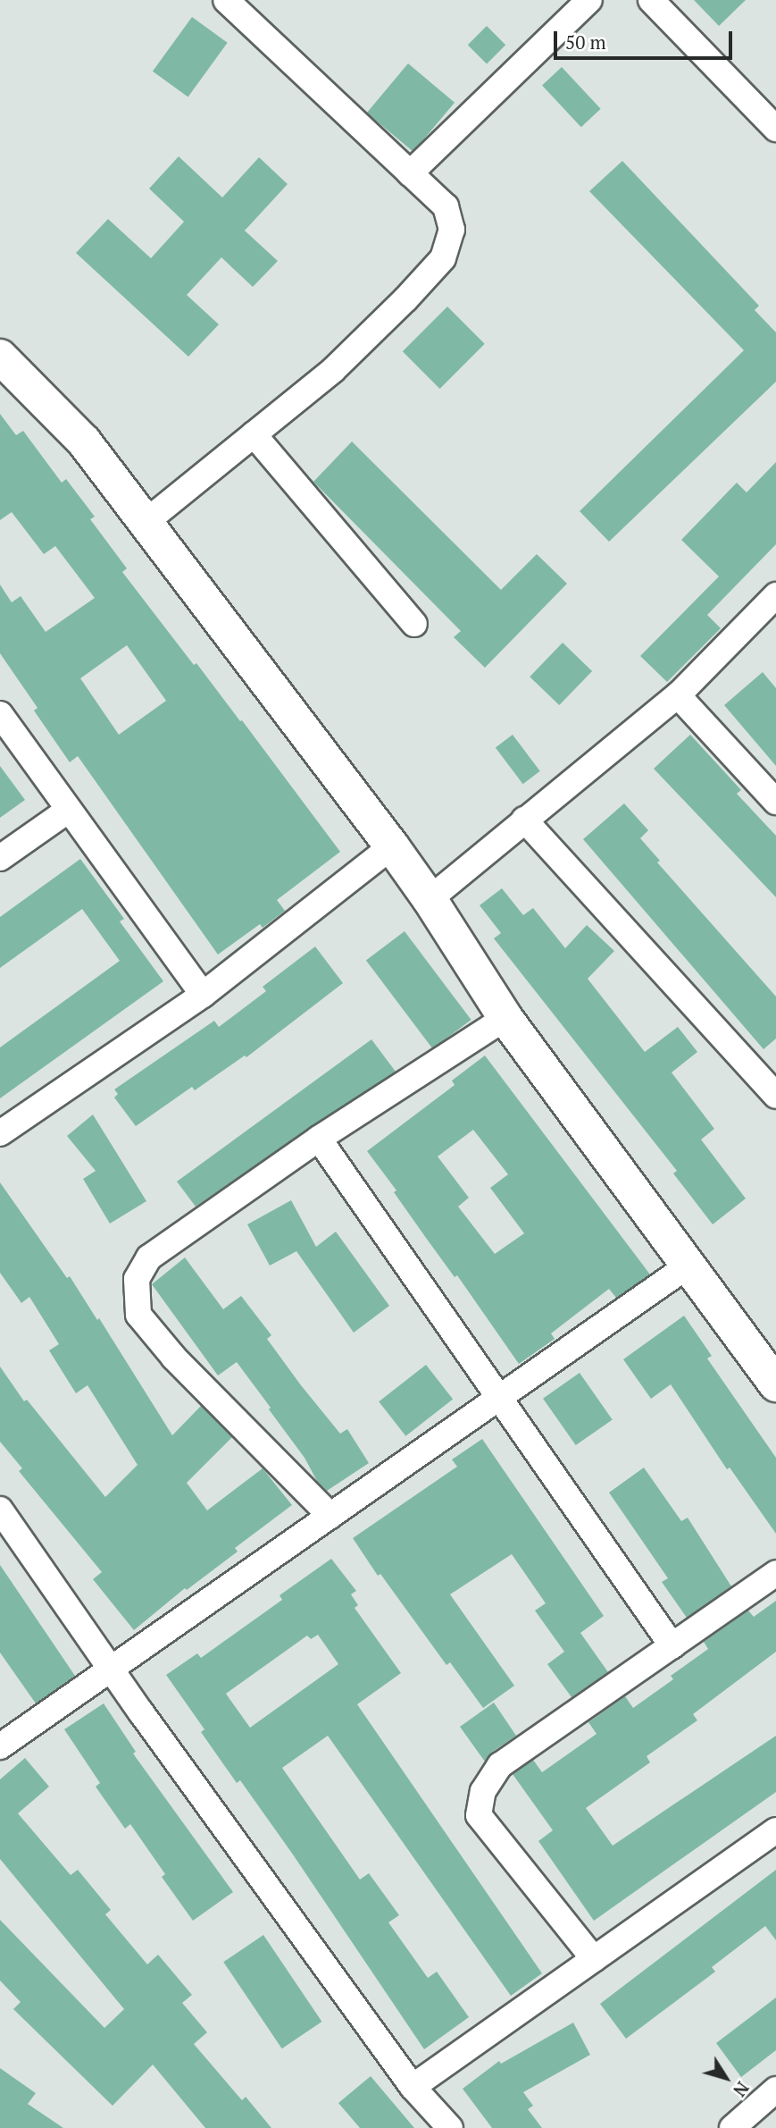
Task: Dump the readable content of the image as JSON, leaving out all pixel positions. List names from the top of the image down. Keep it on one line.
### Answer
{"scale_bar":"50 m","north":"bottom right"}
